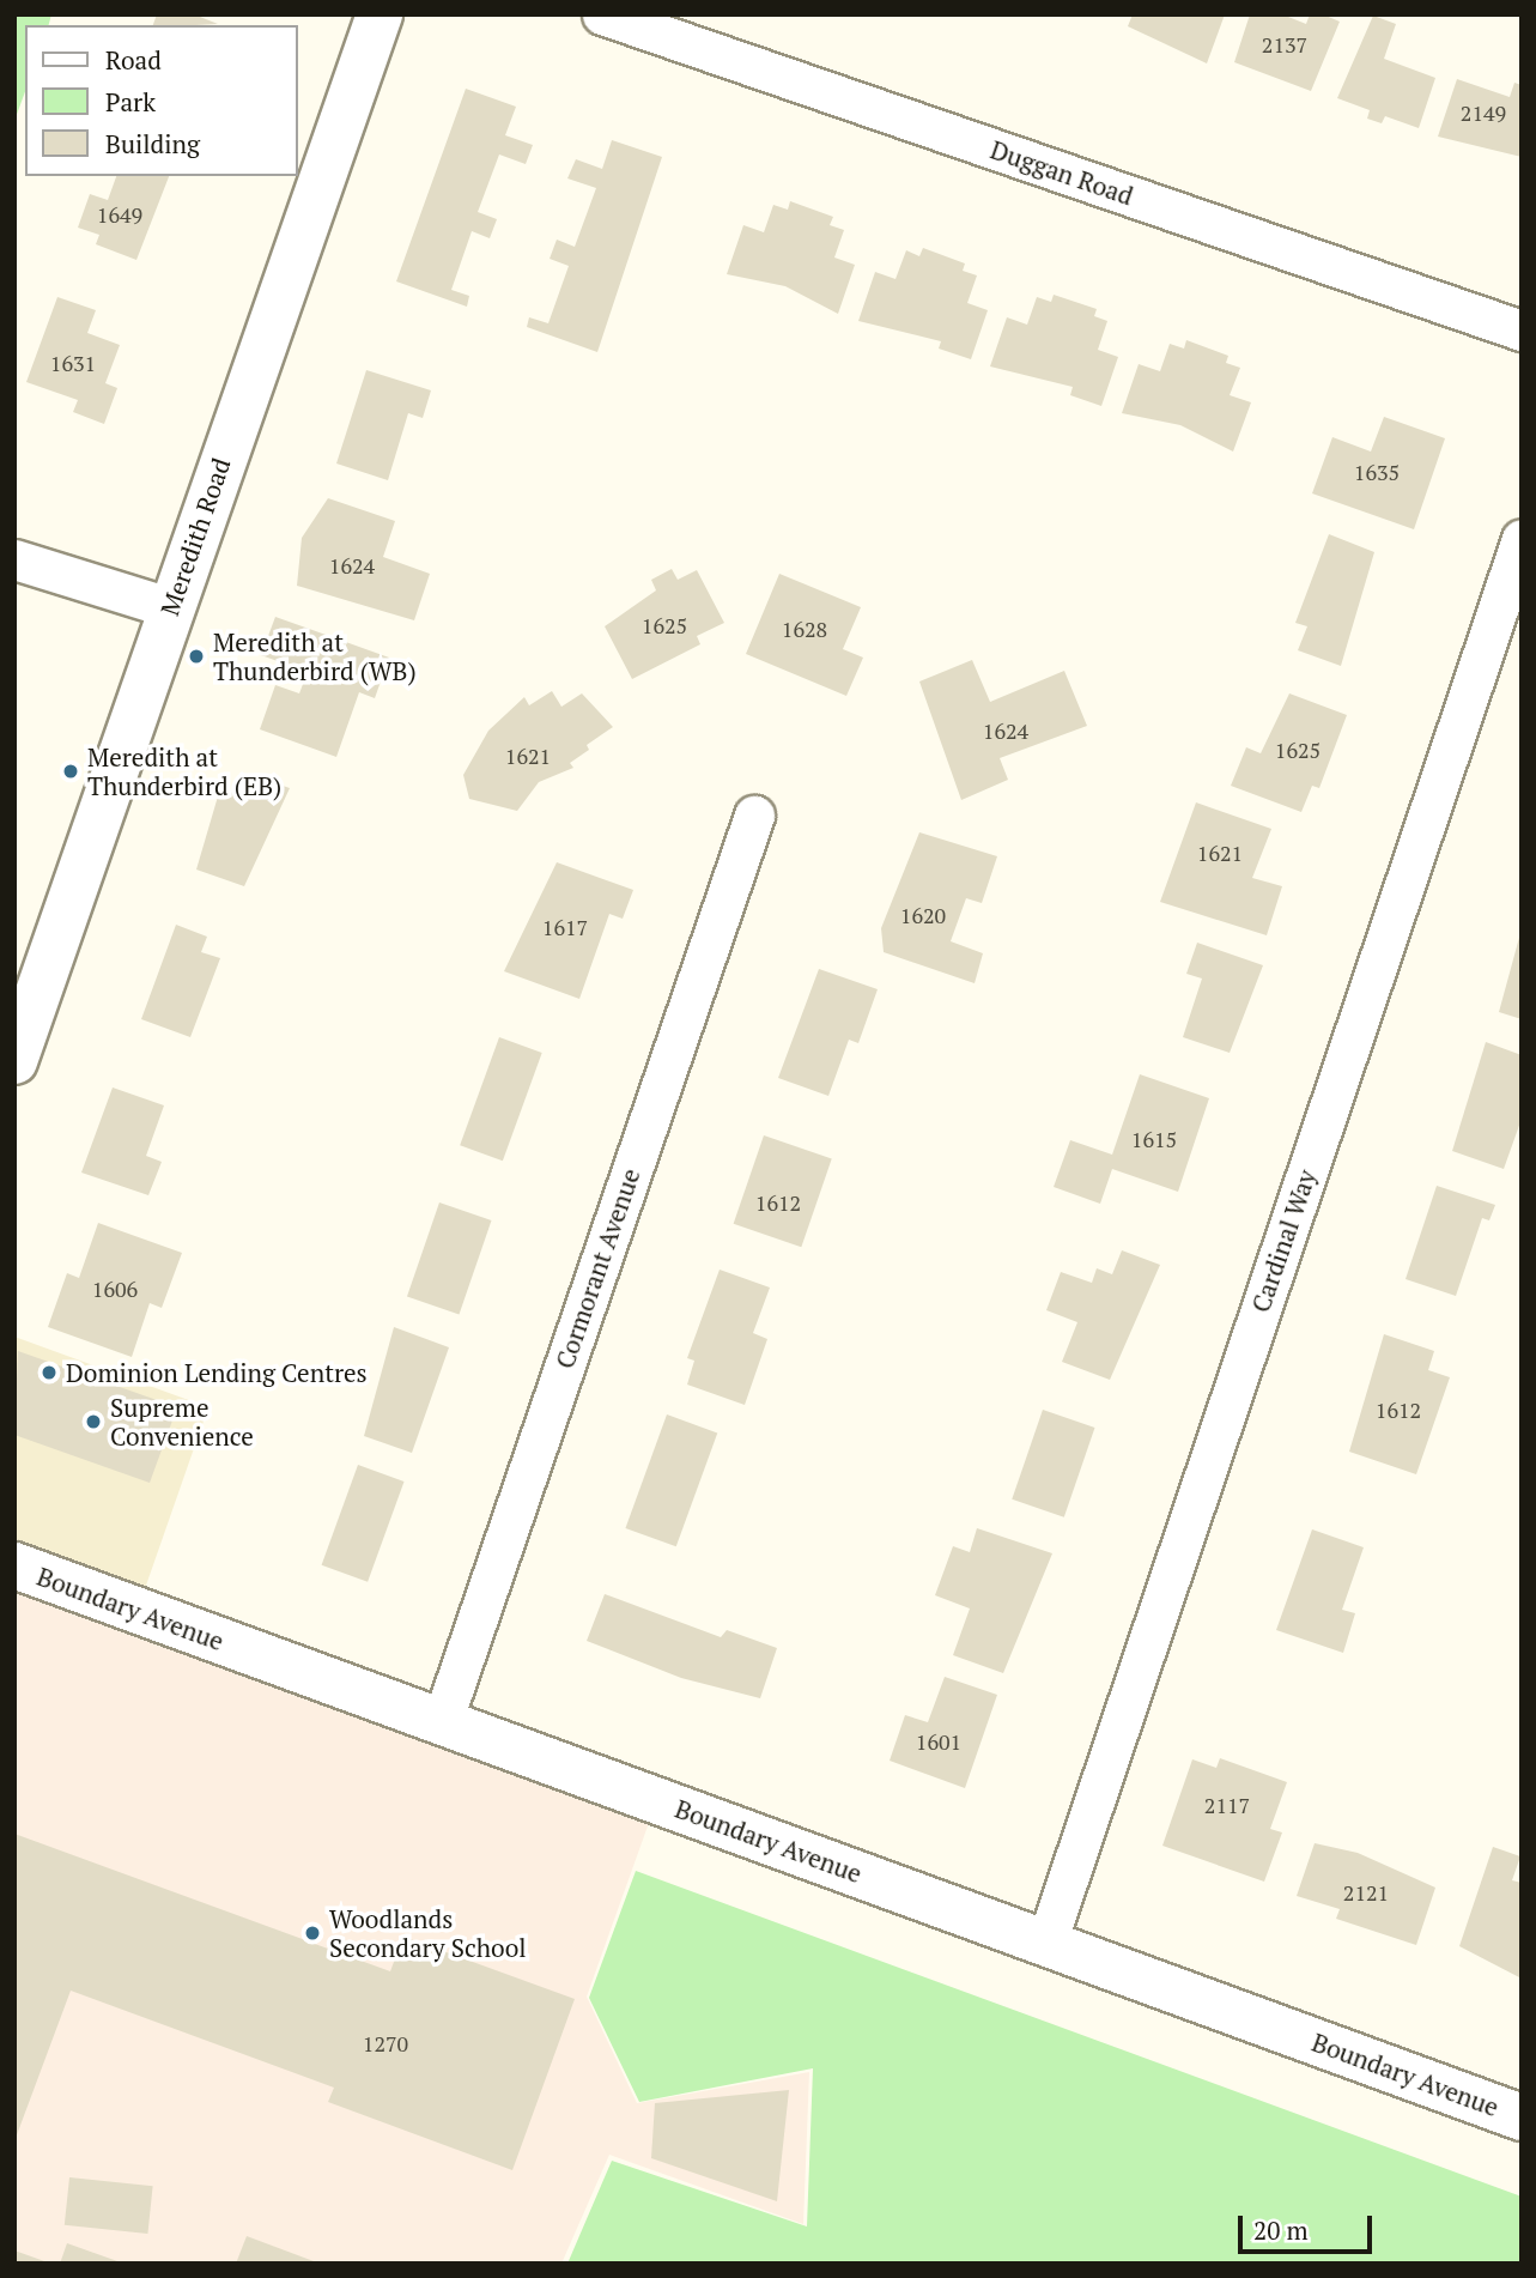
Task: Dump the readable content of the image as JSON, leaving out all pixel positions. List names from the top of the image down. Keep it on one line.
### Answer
{"streets":{"street":["Duggan Road","Meredith Road","Cardinal Way","Cormorant Avenue","Boundary Avenue"]},"crossings":[["Cardinal Way","Boundary Avenue"],["Cormorant Avenue","Boundary Avenue"]],"places":["Meredith at Thunderbird (WB)","Meredith at Thunderbird (EB)","Dominion Lending Centres","Supreme Convenience","Woodlands Secondary School"],"house_numbers":["2137","2149","1649","1631","1635","1624","1625","1628","1624","1625","1621","1621","1620","1617","1615","1612","1606","1612","1601","2117","2121","1270"],"legend":["Road","Park","Building"],"scale_bar":"20 m"}
